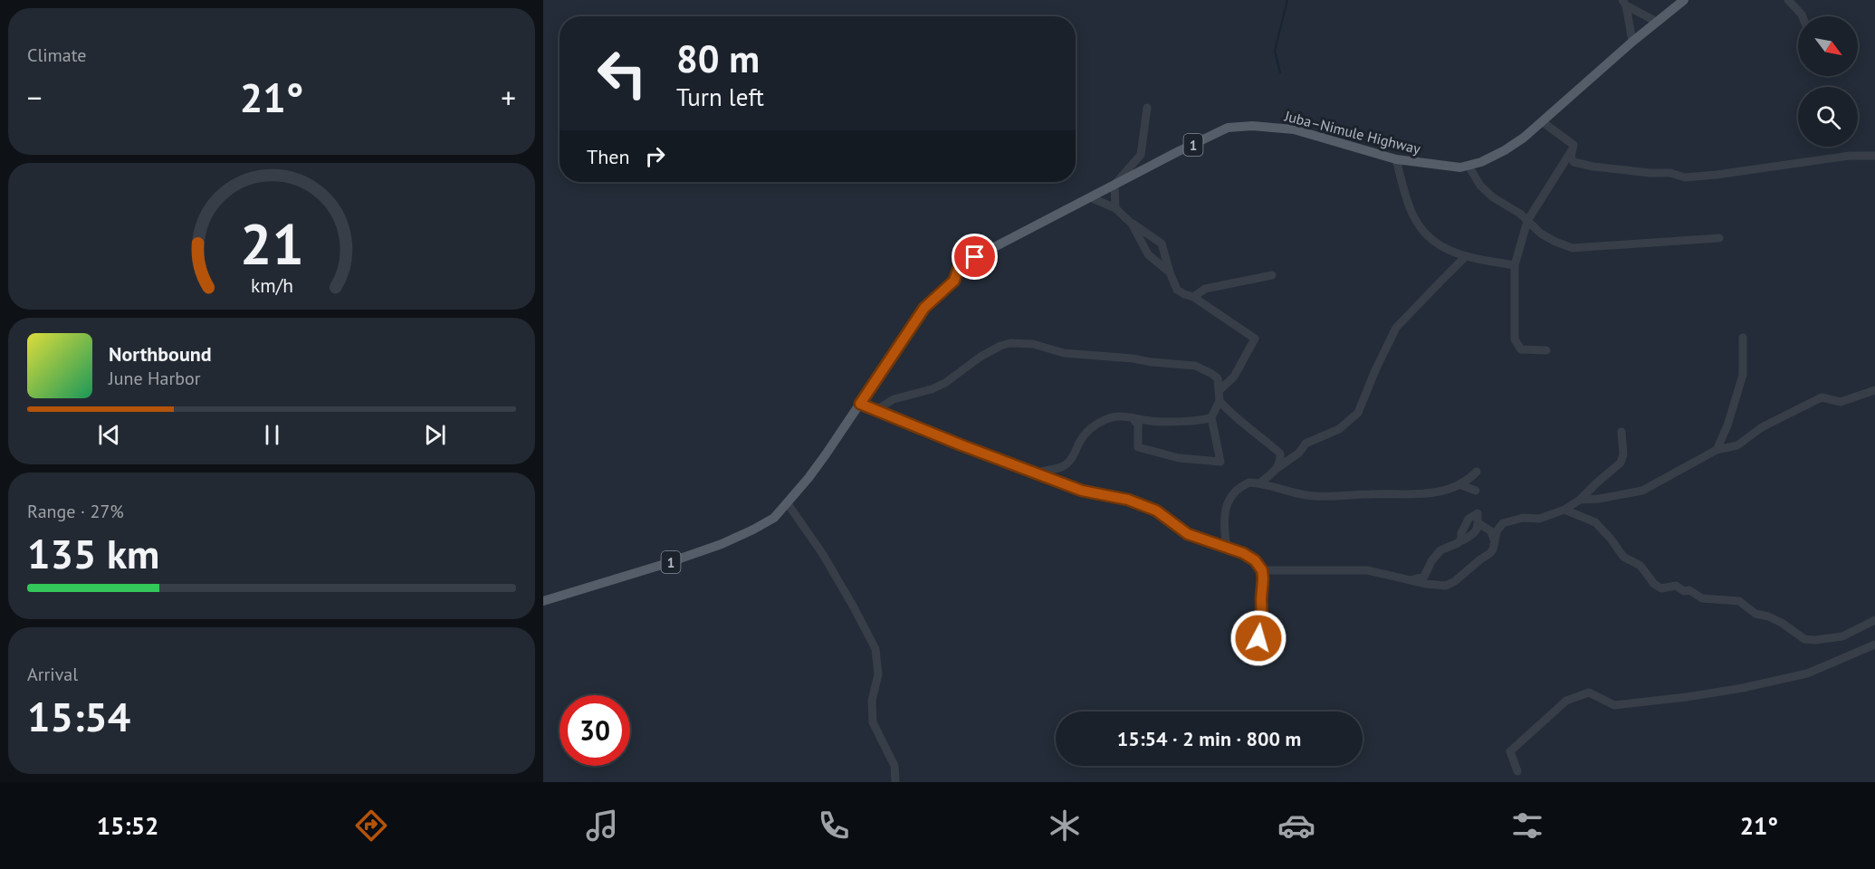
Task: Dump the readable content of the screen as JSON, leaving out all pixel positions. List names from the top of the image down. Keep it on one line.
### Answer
{"streets":{"main road":["Juba–Nimule Highway","1"]},"crossings":[["Juba–Nimule Highway","1"]],"north":"bottom right","page":{"tile":["Climate",["Range · 27%","135 km"],["Arrival","15:54"]],"turn":["80 m","Turn left"],"heat":["−","21°","+"],"then":"Then","song":["Northbound","June Harbor"],"limit":"30","trip":"15:54 · 2 min · 800 m","tabs":["15:52","21°"],"gauge":["21","km/h"]}}
